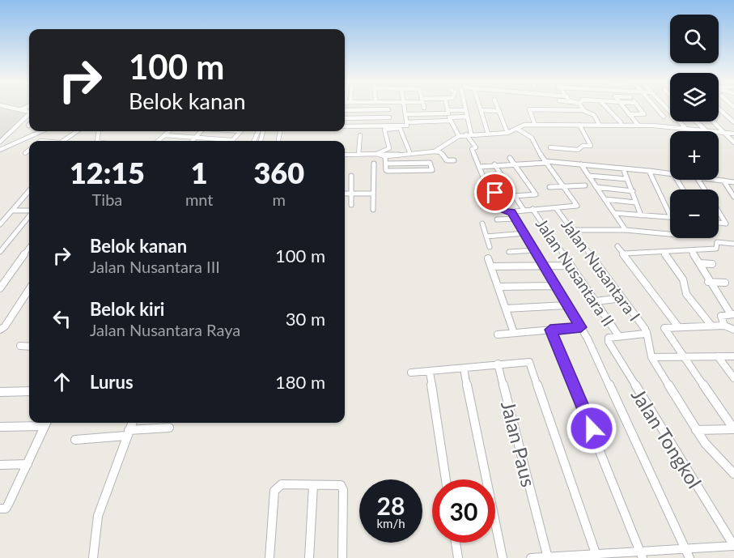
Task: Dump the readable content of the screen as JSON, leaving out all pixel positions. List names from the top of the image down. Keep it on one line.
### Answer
{"streets":{"street":["Jalan Nusantara I","Jalan Nusantara II","Jalan Tongkol","Jalan Paus"]},"crossings":[["Jalan Nusantara I","Jalan Nusantara II"],["Jalan Nusantara I","Jalan Tongkol"],["Jalan Nusantara II","Jalan Tongkol"]],"page":{"map_buttons":["+","−"],"turn":["100 m","Belok kanan"],"eta":["12:15","Tiba","1","mnt","360","m"],"list":[{"name":"Belok kanan","note":"Jalan Nusantara III","value":"100 m"},{"name":"Belok kiri","note":"Jalan Nusantara Raya","value":"30 m"},{"name":"Lurus","value":"180 m"}],"speed":"28 km/h","limit":"30"}}
